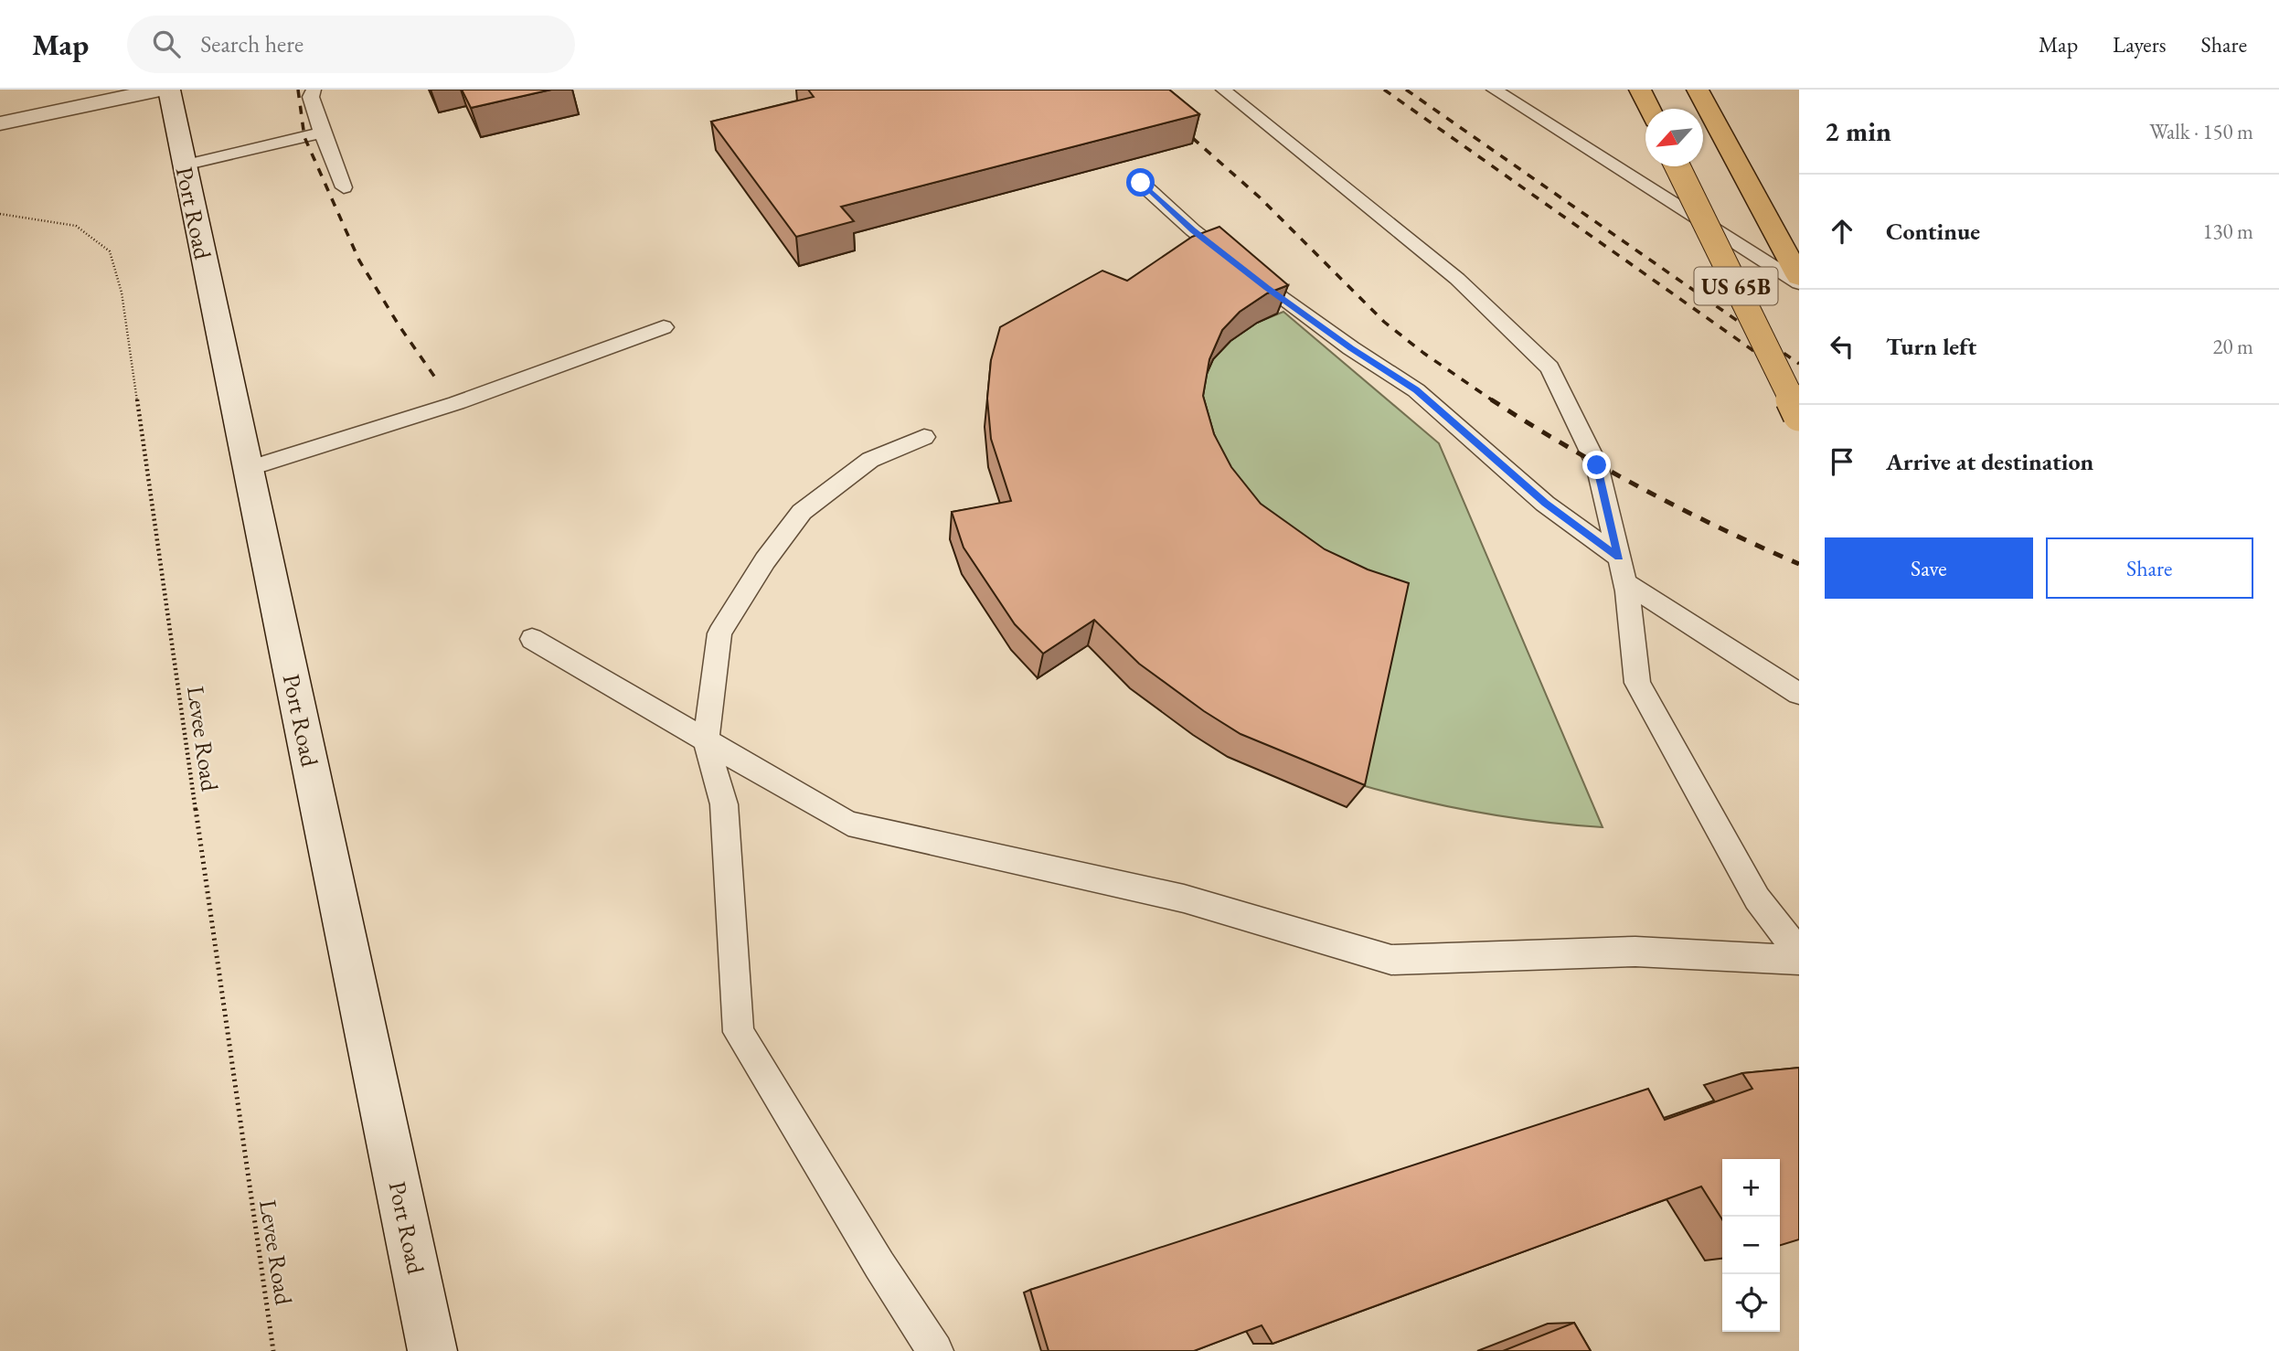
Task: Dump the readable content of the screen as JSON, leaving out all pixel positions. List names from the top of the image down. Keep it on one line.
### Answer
{"streets":{"highway":["US 65B"],"street":["Port Road"],"path":["Levee Road"]},"north":"bottom left","page":{"header":"Map","search":"Search here","nav":["Map","Layers","Share"],"heading":["2 min","Walk · 150 m"],"list":[["Continue","130 m"],["Turn left","20 m"],"Arrive at destination"],"buttons":["Save","Share"],"map_buttons":["+","−"]}}
